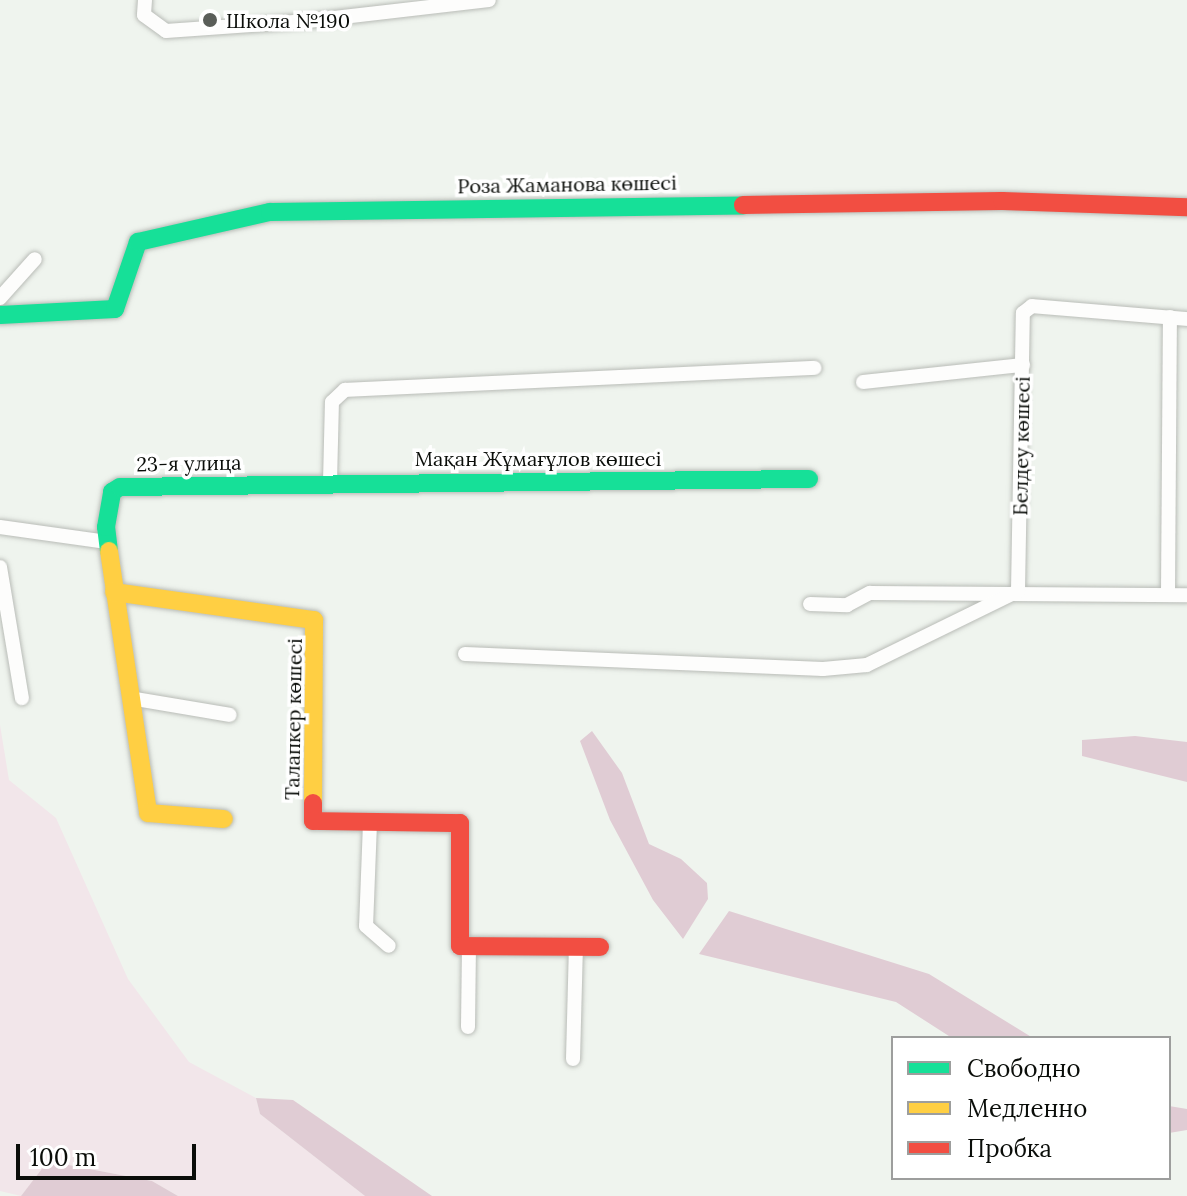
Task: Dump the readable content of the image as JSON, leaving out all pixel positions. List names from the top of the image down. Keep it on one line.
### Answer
{"streets":{"street":["Роза Жаманова көшесі","Белдеу көшесі","Мақан Жұмағұлов көшесі","23-я улица","Талапкер көшесі"]},"crossings":[["Мақан Жұмағұлов көшесі","23-я улица"]],"places":["Школа №190"],"legend":["Свободно","Медленно","Пробка"],"scale_bar":"100 m"}
